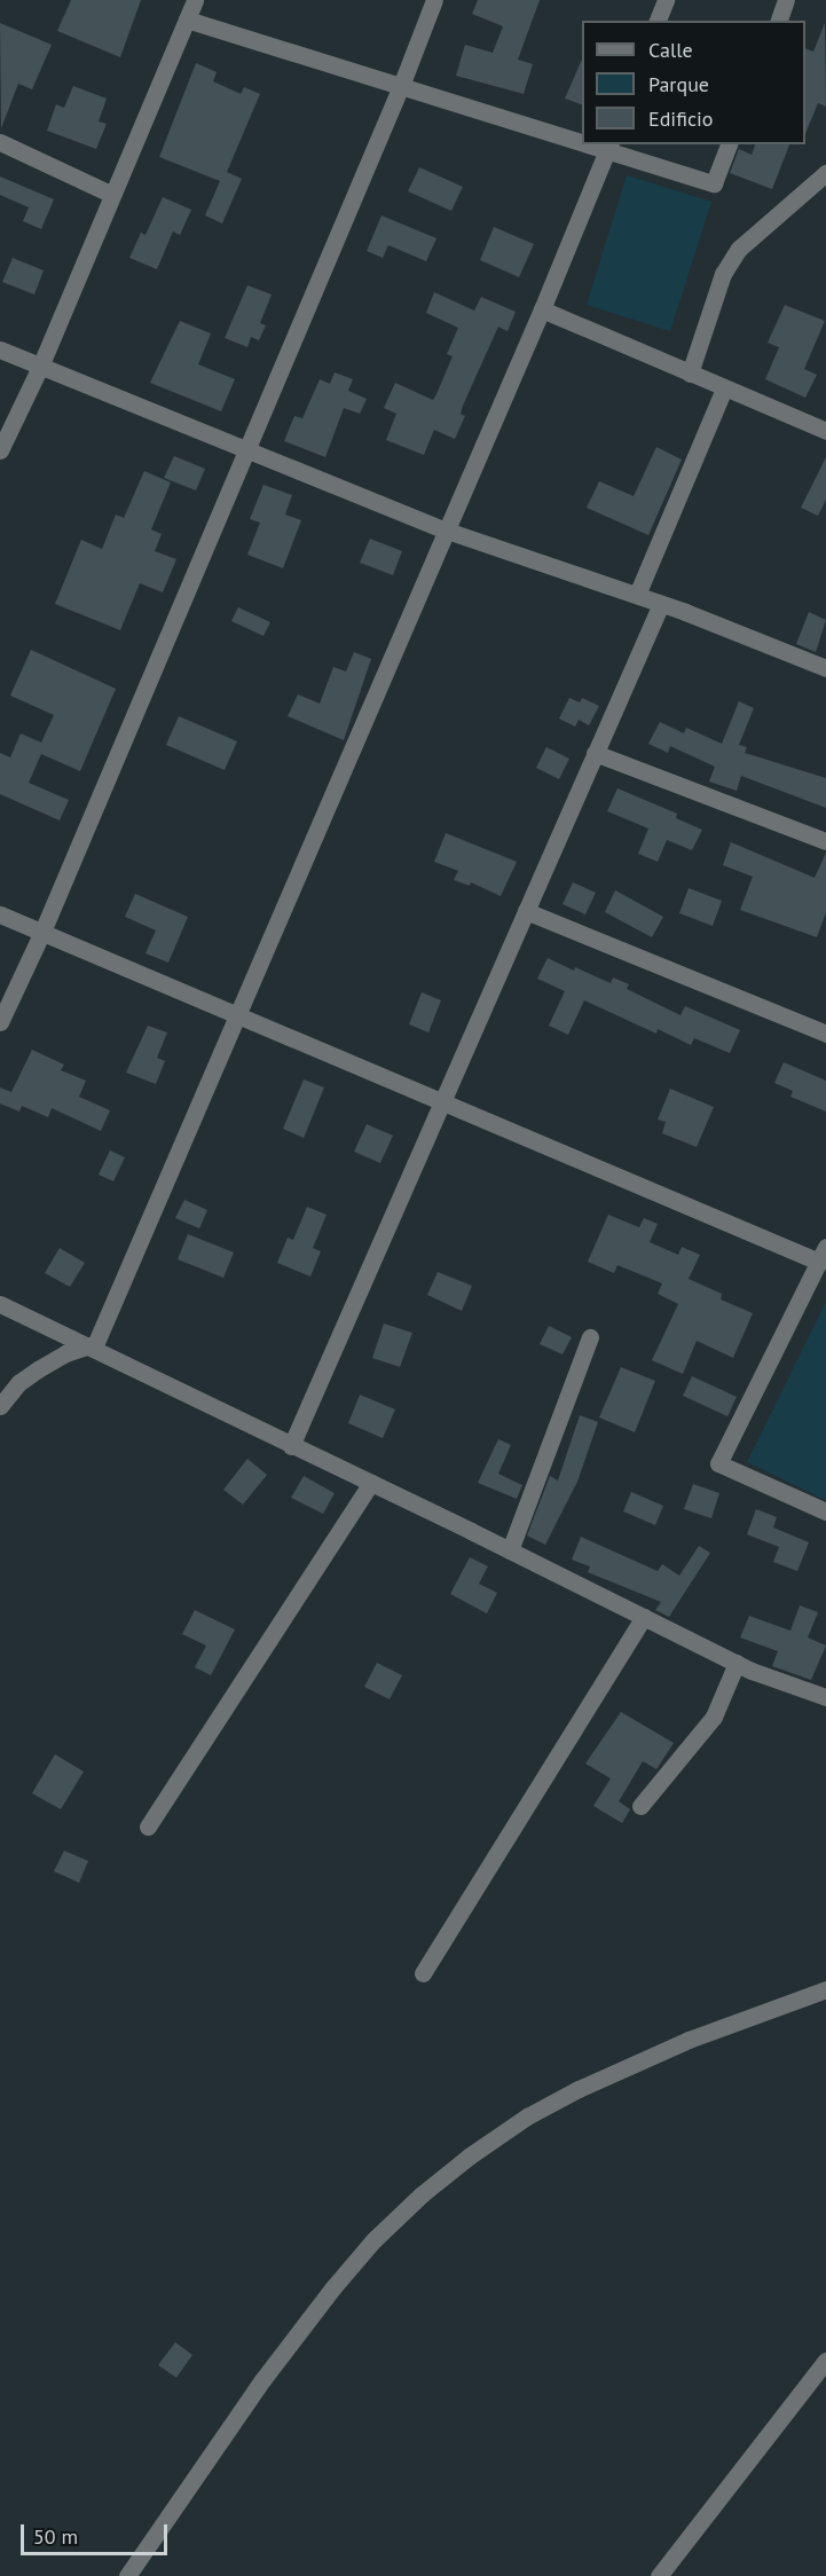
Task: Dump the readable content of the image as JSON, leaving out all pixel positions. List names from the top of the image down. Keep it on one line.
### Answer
{"legend":["Calle","Parque","Edificio"],"scale_bar":"50 m"}
